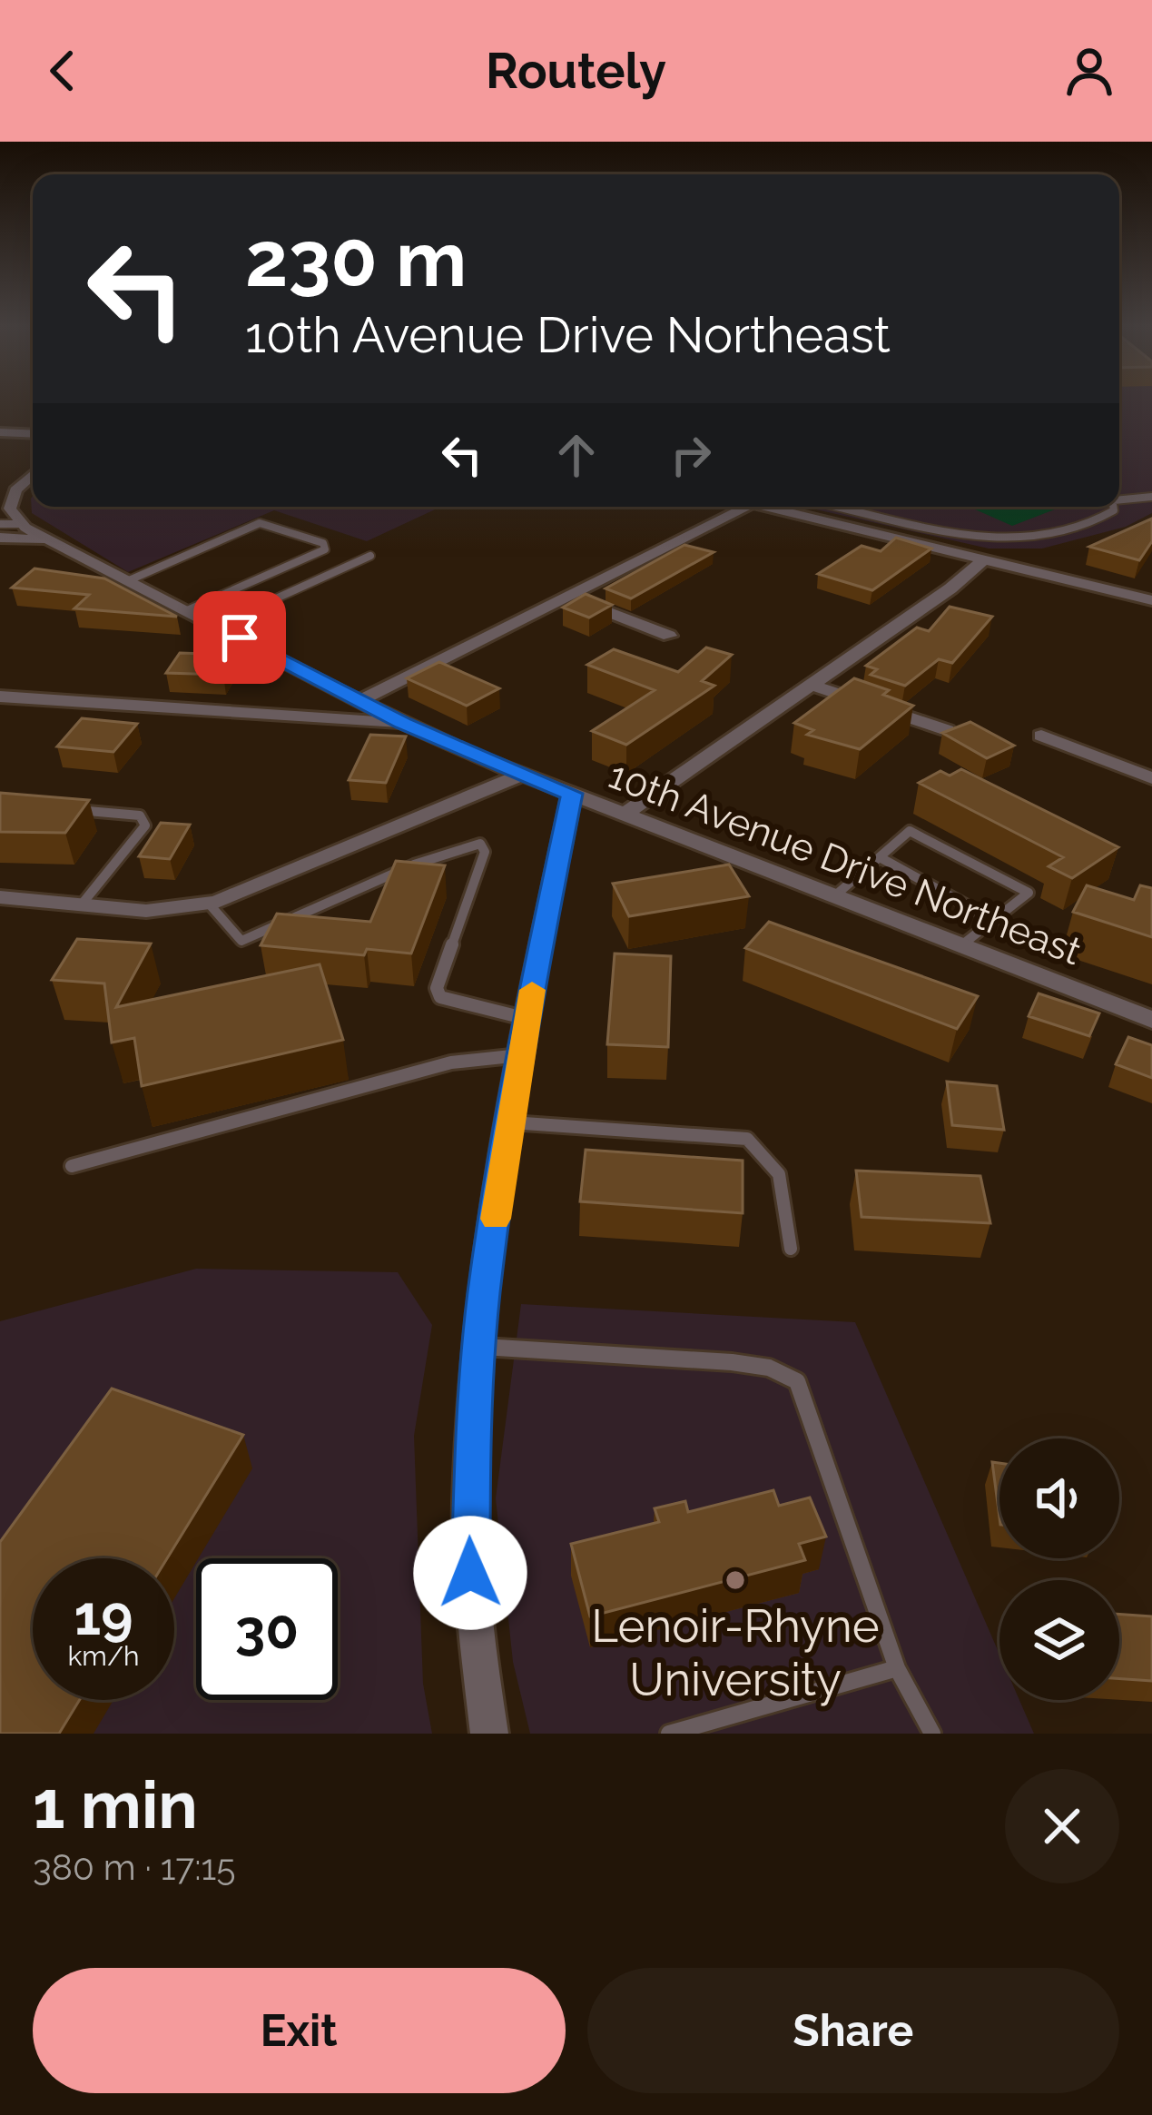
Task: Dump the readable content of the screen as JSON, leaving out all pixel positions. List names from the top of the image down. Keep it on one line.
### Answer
{"streets":{"street":["10th Avenue Drive Northeast"]},"places":["Lenoir-Rhyne University"],"page":{"header":"Routely","turn":["230 m","10th Avenue Drive Northeast"],"speed":"19 km/h","limit":"30","heading":["1 min","380 m · 17:15"],"buttons":["Exit","Share"]}}
